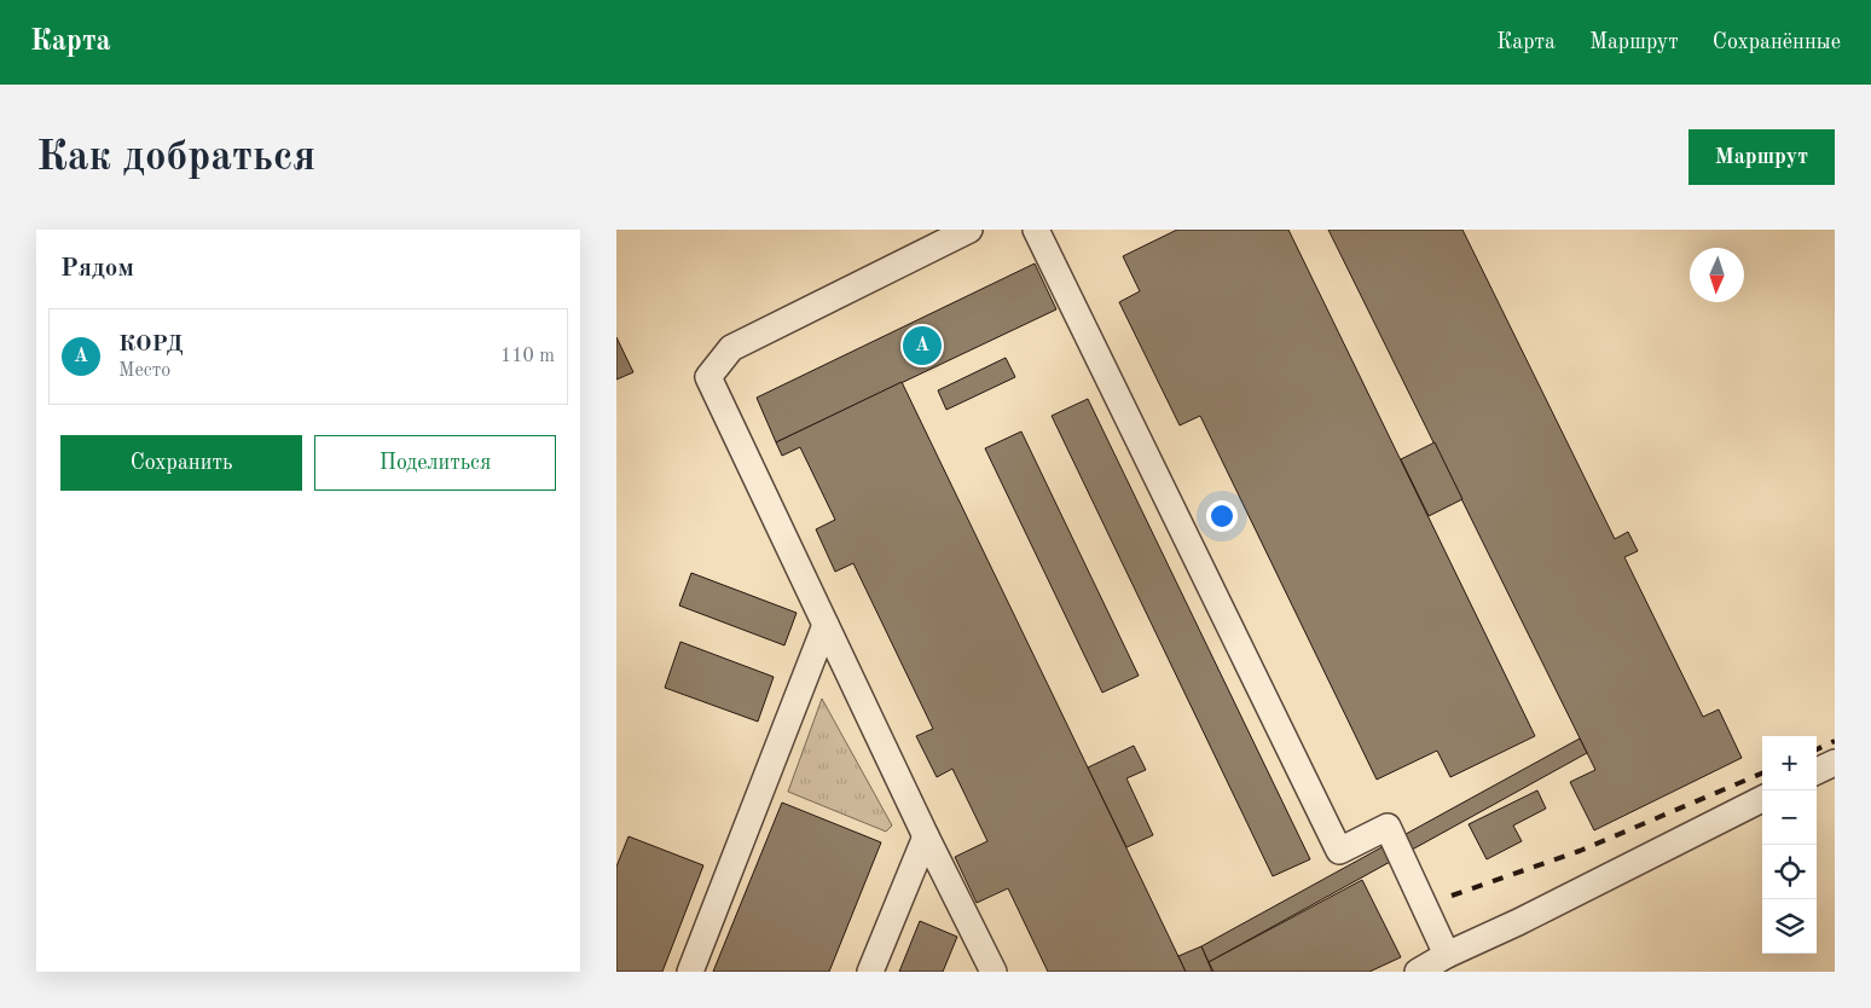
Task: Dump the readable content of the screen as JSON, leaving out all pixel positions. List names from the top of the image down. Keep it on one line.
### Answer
{"north":"bottom","page":{"header":"Карта","nav":["Карта","Маршрут","Сохранённые"],"buttons":["Маршрут",["Сохранить","Поделиться"]],"title":"Как добраться","heading":"Рядом","list":[{"mark":"A","name":"КОРД","note":"Место","value":"110 m"}],"pins":"A","map_buttons":["+","−"]}}
